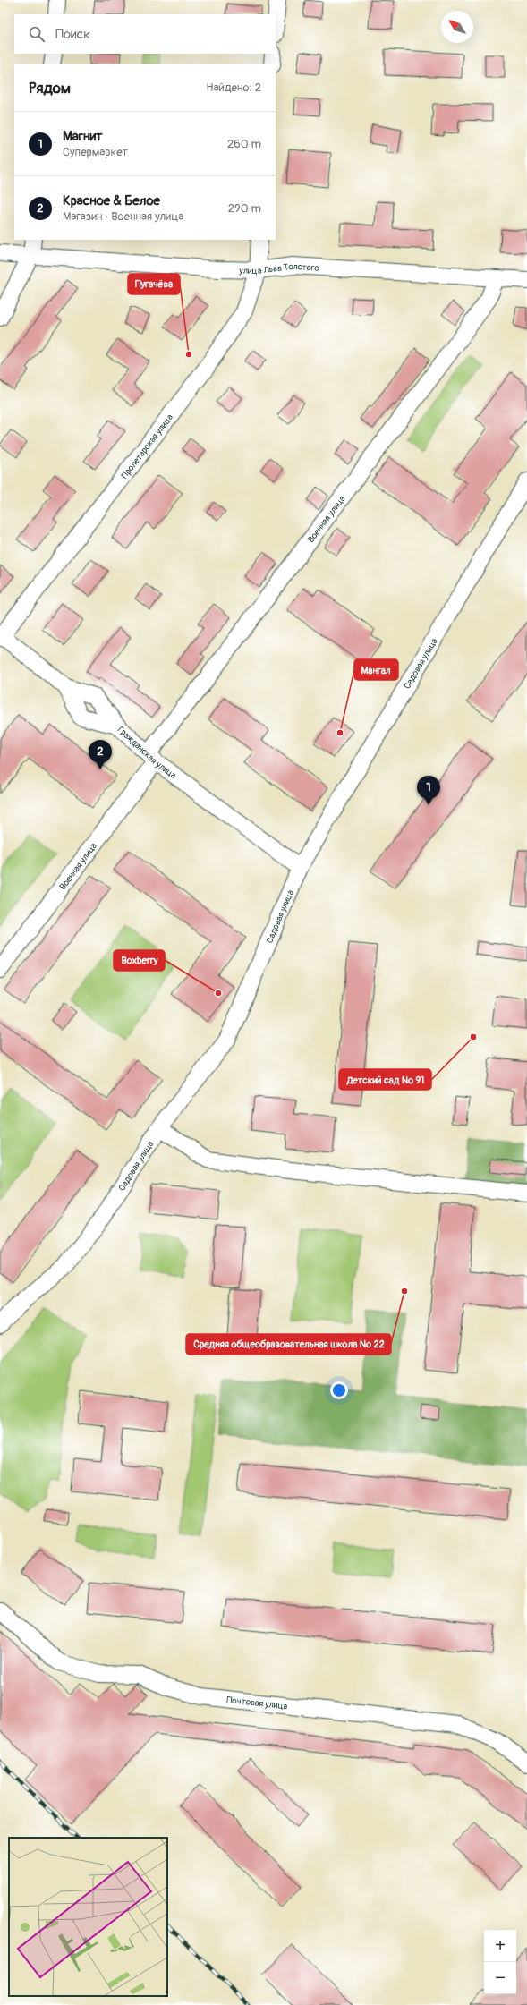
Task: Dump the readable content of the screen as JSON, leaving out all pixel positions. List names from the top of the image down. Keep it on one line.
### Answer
{"streets":{"street":["улица Льва Толстого","Пролетарская улица","Военная улица","Садовая улица","Гражданская улица","Почтовая улица"]},"crossings":[["улица Льва Толстого","Пролетарская улица"],["улица Льва Толстого","Военная улица"],["Пролетарская улица","Гражданская улица"],["Военная улица","Гражданская улица"],["Садовая улица","Гражданская улица"]],"places":["Пугачёва","Мангал","Boxberry","Детский сад № 91","Средняя общеобразовательная школа № 22"],"north":"top left","page":{"search":"Поиск","heading":["Рядом","Найдено: 2"],"list":[{"mark":"1","name":"Магнит","note":"Супермаркет","value":"260 m"},{"mark":"2","name":"Красное & Белое","note":"Магазин · Военная улица","value":"290 m"}],"pins":["2","1"],"map_buttons":["+","−"]}}
